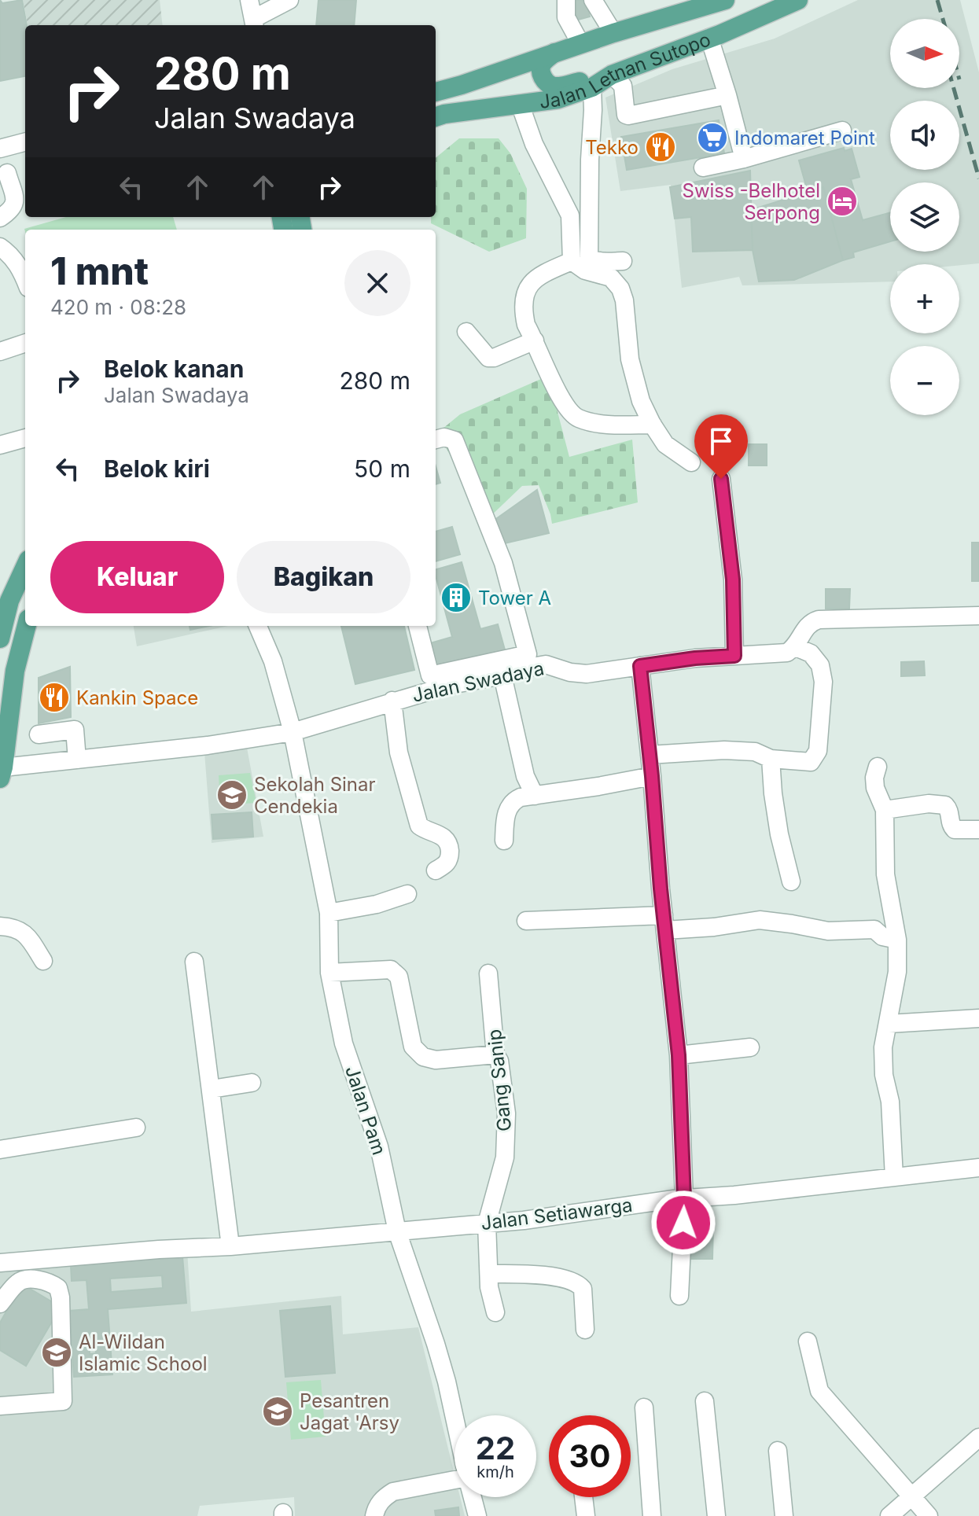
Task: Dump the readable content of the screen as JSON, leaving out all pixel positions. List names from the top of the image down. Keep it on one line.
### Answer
{"streets":{"main road":["Jalan Letnan Sutopo"],"street":["Jalan Swadaya","Gang Sanip","Jalan Pam","Jalan Setiawarga"]},"crossings":[["Jalan Swadaya","Jalan Pam"],["Gang Sanip","Jalan Setiawarga"],["Jalan Pam","Jalan Setiawarga"]],"places":{"supermarket":["Indomaret Point"],"restaurant":["Tekko","Kankin Space"],"hotel":["Swiss -Belhotel Serpong"],"building":["Tower A"],"school or university":["Sekolah Sinar Cendekia","Al-Wildan Islamic School","Pesantren Jagat 'Arsy"]},"north":"right","page":{"map_buttons":["+","−"],"turn":["280 m","Jalan Swadaya"],"heading":["1 mnt","420 m · 08:28"],"list":[{"name":"Belok kanan","note":"Jalan Swadaya","value":"280 m"},{"name":"Belok kiri","value":"50 m"}],"buttons":["Keluar","Bagikan"],"speed":"22 km/h","limit":"30"}}
